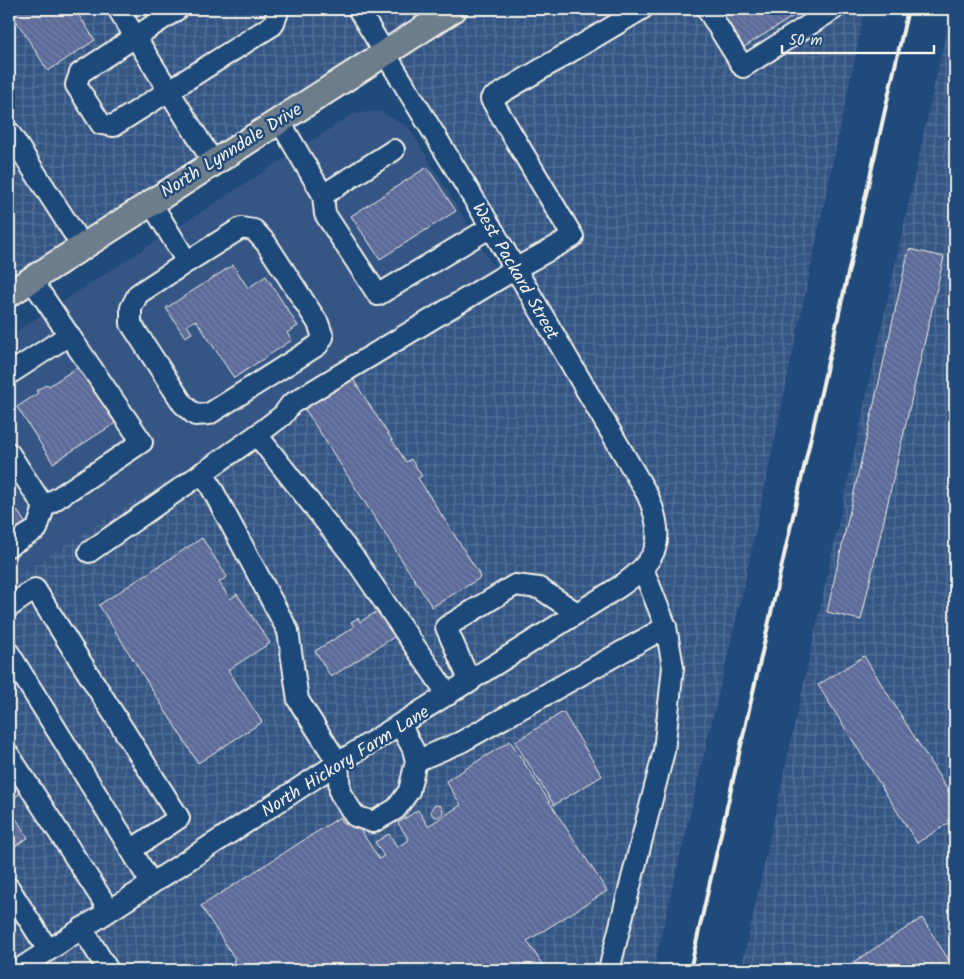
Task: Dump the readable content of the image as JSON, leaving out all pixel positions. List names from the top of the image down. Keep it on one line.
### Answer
{"streets":{"main road":["North Lynndale Drive"],"street":["West Packard Street","North Hickory Farm Lane"]},"crossings":[["North Lynndale Drive","West Packard Street"],["West Packard Street","North Hickory Farm Lane"]],"scale_bar":"50 m"}
